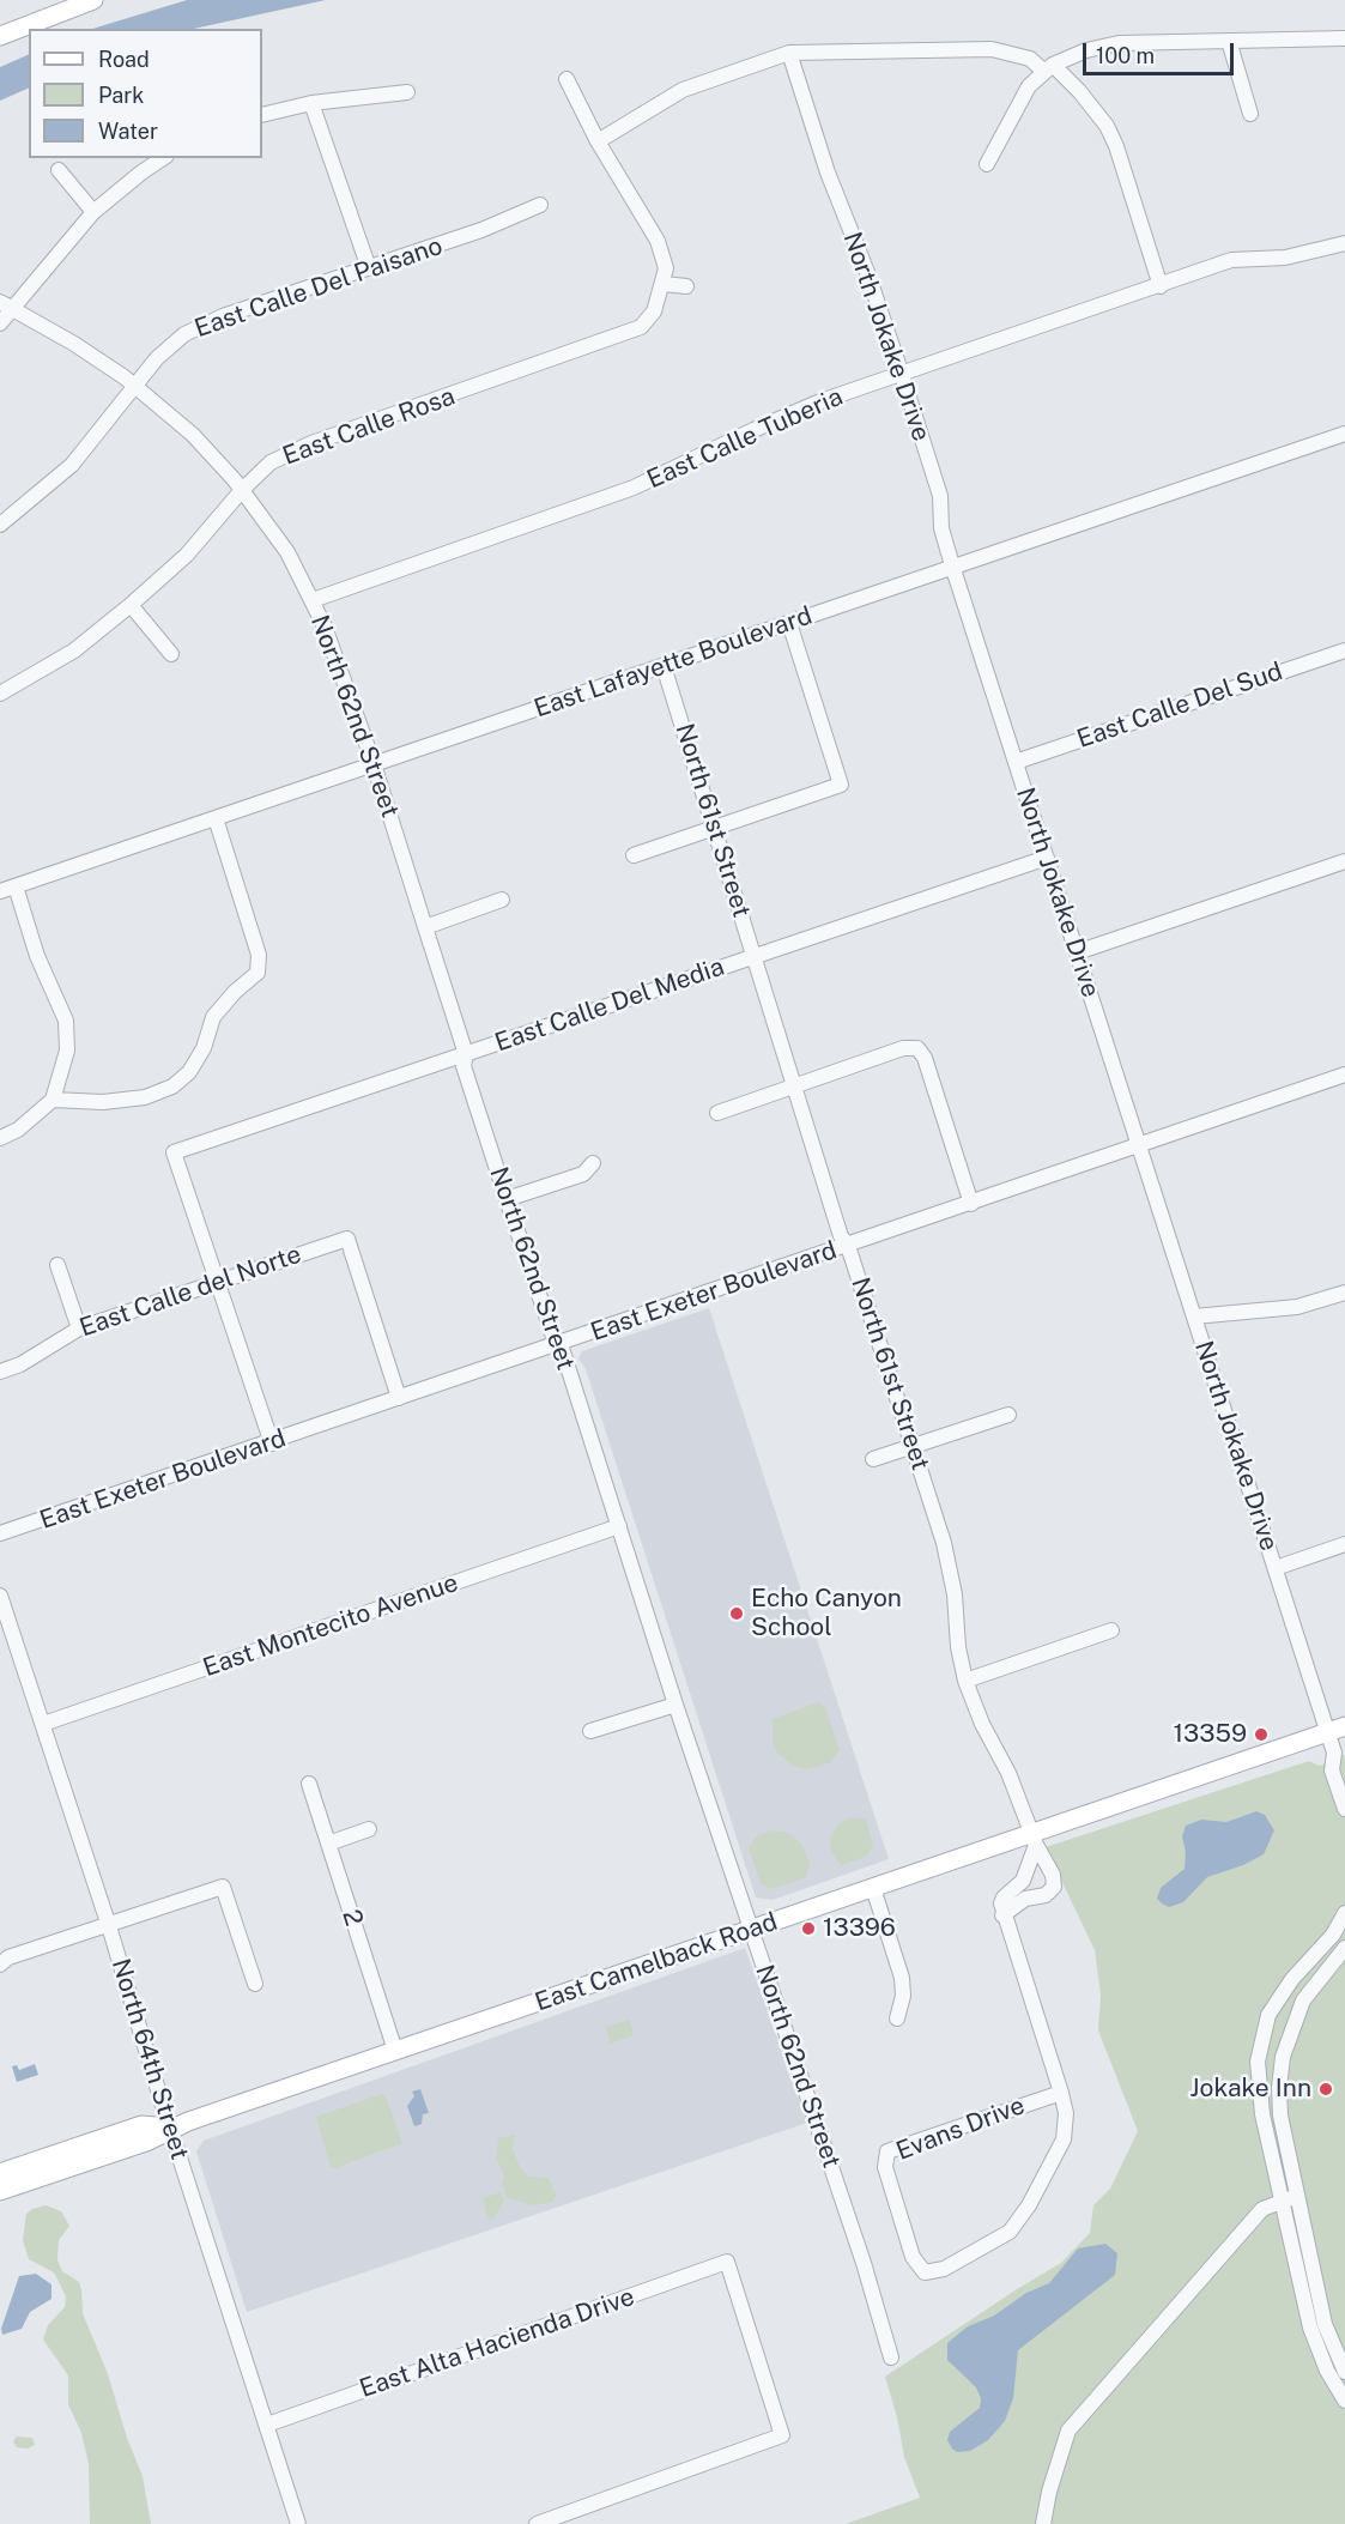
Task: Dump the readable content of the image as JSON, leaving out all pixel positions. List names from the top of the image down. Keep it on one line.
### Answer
{"streets":{"main road":["East Camelback Road"],"street":["East Calle Del Paisano","North Jokake Drive","East Calle Rosa","East Calle Tuberia","East Lafayette Boulevard","East Calle Del Sud","North 62nd Street","North 61st Street","East Calle Del Media","East Calle del Norte","East Exeter Boulevard","East Montecito Avenue","2","North 64th Street","Evans Drive","East Alta Hacienda Drive"]},"crossings":[["East Calle Del Paisano","North 62nd Street"],["North Jokake Drive","East Calle Tuberia"],["North Jokake Drive","East Lafayette Boulevard"],["North Jokake Drive","East Calle Del Sud"],["North Jokake Drive","East Calle Del Media"],["North Jokake Drive","East Exeter Boulevard"],["North Jokake Drive","East Camelback Road"],["East Calle Rosa","North 62nd Street"],["East Calle Tuberia","North 62nd Street"],["East Lafayette Boulevard","North 62nd Street"],["East Lafayette Boulevard","North 61st Street"],["North 62nd Street","East Calle Del Media"],["North 62nd Street","East Exeter Boulevard"],["North 62nd Street","East Montecito Avenue"],["North 62nd Street","East Camelback Road"],["North 61st Street","East Calle Del Media"],["North 61st Street","East Exeter Boulevard"],["North 61st Street","East Camelback Road"],["East Calle Del Media","East Calle del Norte"],["East Calle del Norte","East Exeter Boulevard"],["East Montecito Avenue","North 64th Street"],["2","East Camelback Road"],["East Camelback Road","North 64th Street"],["North 64th Street","East Alta Hacienda Drive"]],"places":["Echo Canyon School","13359","13396","Jokake Inn"],"legend":["Road","Park","Water"],"scale_bar":"100 m"}
